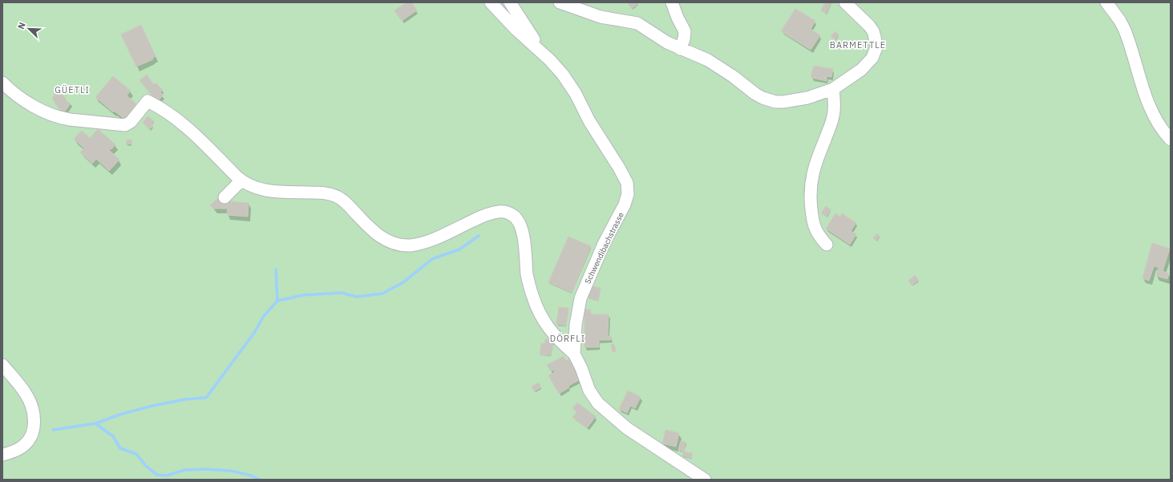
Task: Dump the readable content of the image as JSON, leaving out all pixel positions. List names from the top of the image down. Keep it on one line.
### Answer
{"streets":{"street":["Schwendibachstrasse"]},"districts":["BARMETTLE","GÜETLI","DÖRFLI"],"north":"top left"}
